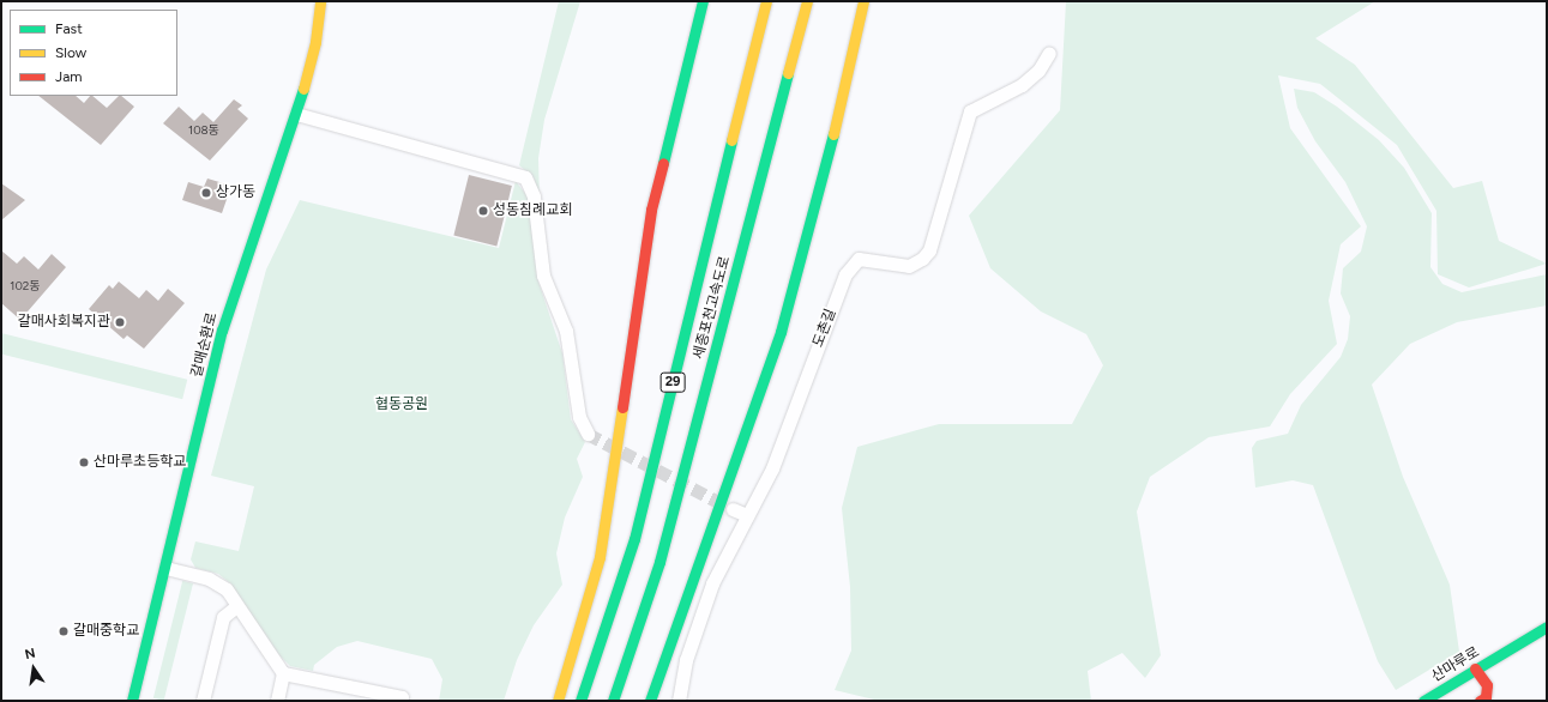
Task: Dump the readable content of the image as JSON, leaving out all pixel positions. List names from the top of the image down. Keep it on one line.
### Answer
{"streets":{"main road":["세종포천고속도로","갈매순환로","29","산마루로"],"street":["도촌길"]},"parks":["협동공원"],"places":["상가동","성동침례교회","갈매사회복지관","산마루초등학교","갈매중학교"],"house_numbers":["108동","102동"],"legend":["Fast","Slow","Jam"],"north":"top"}
